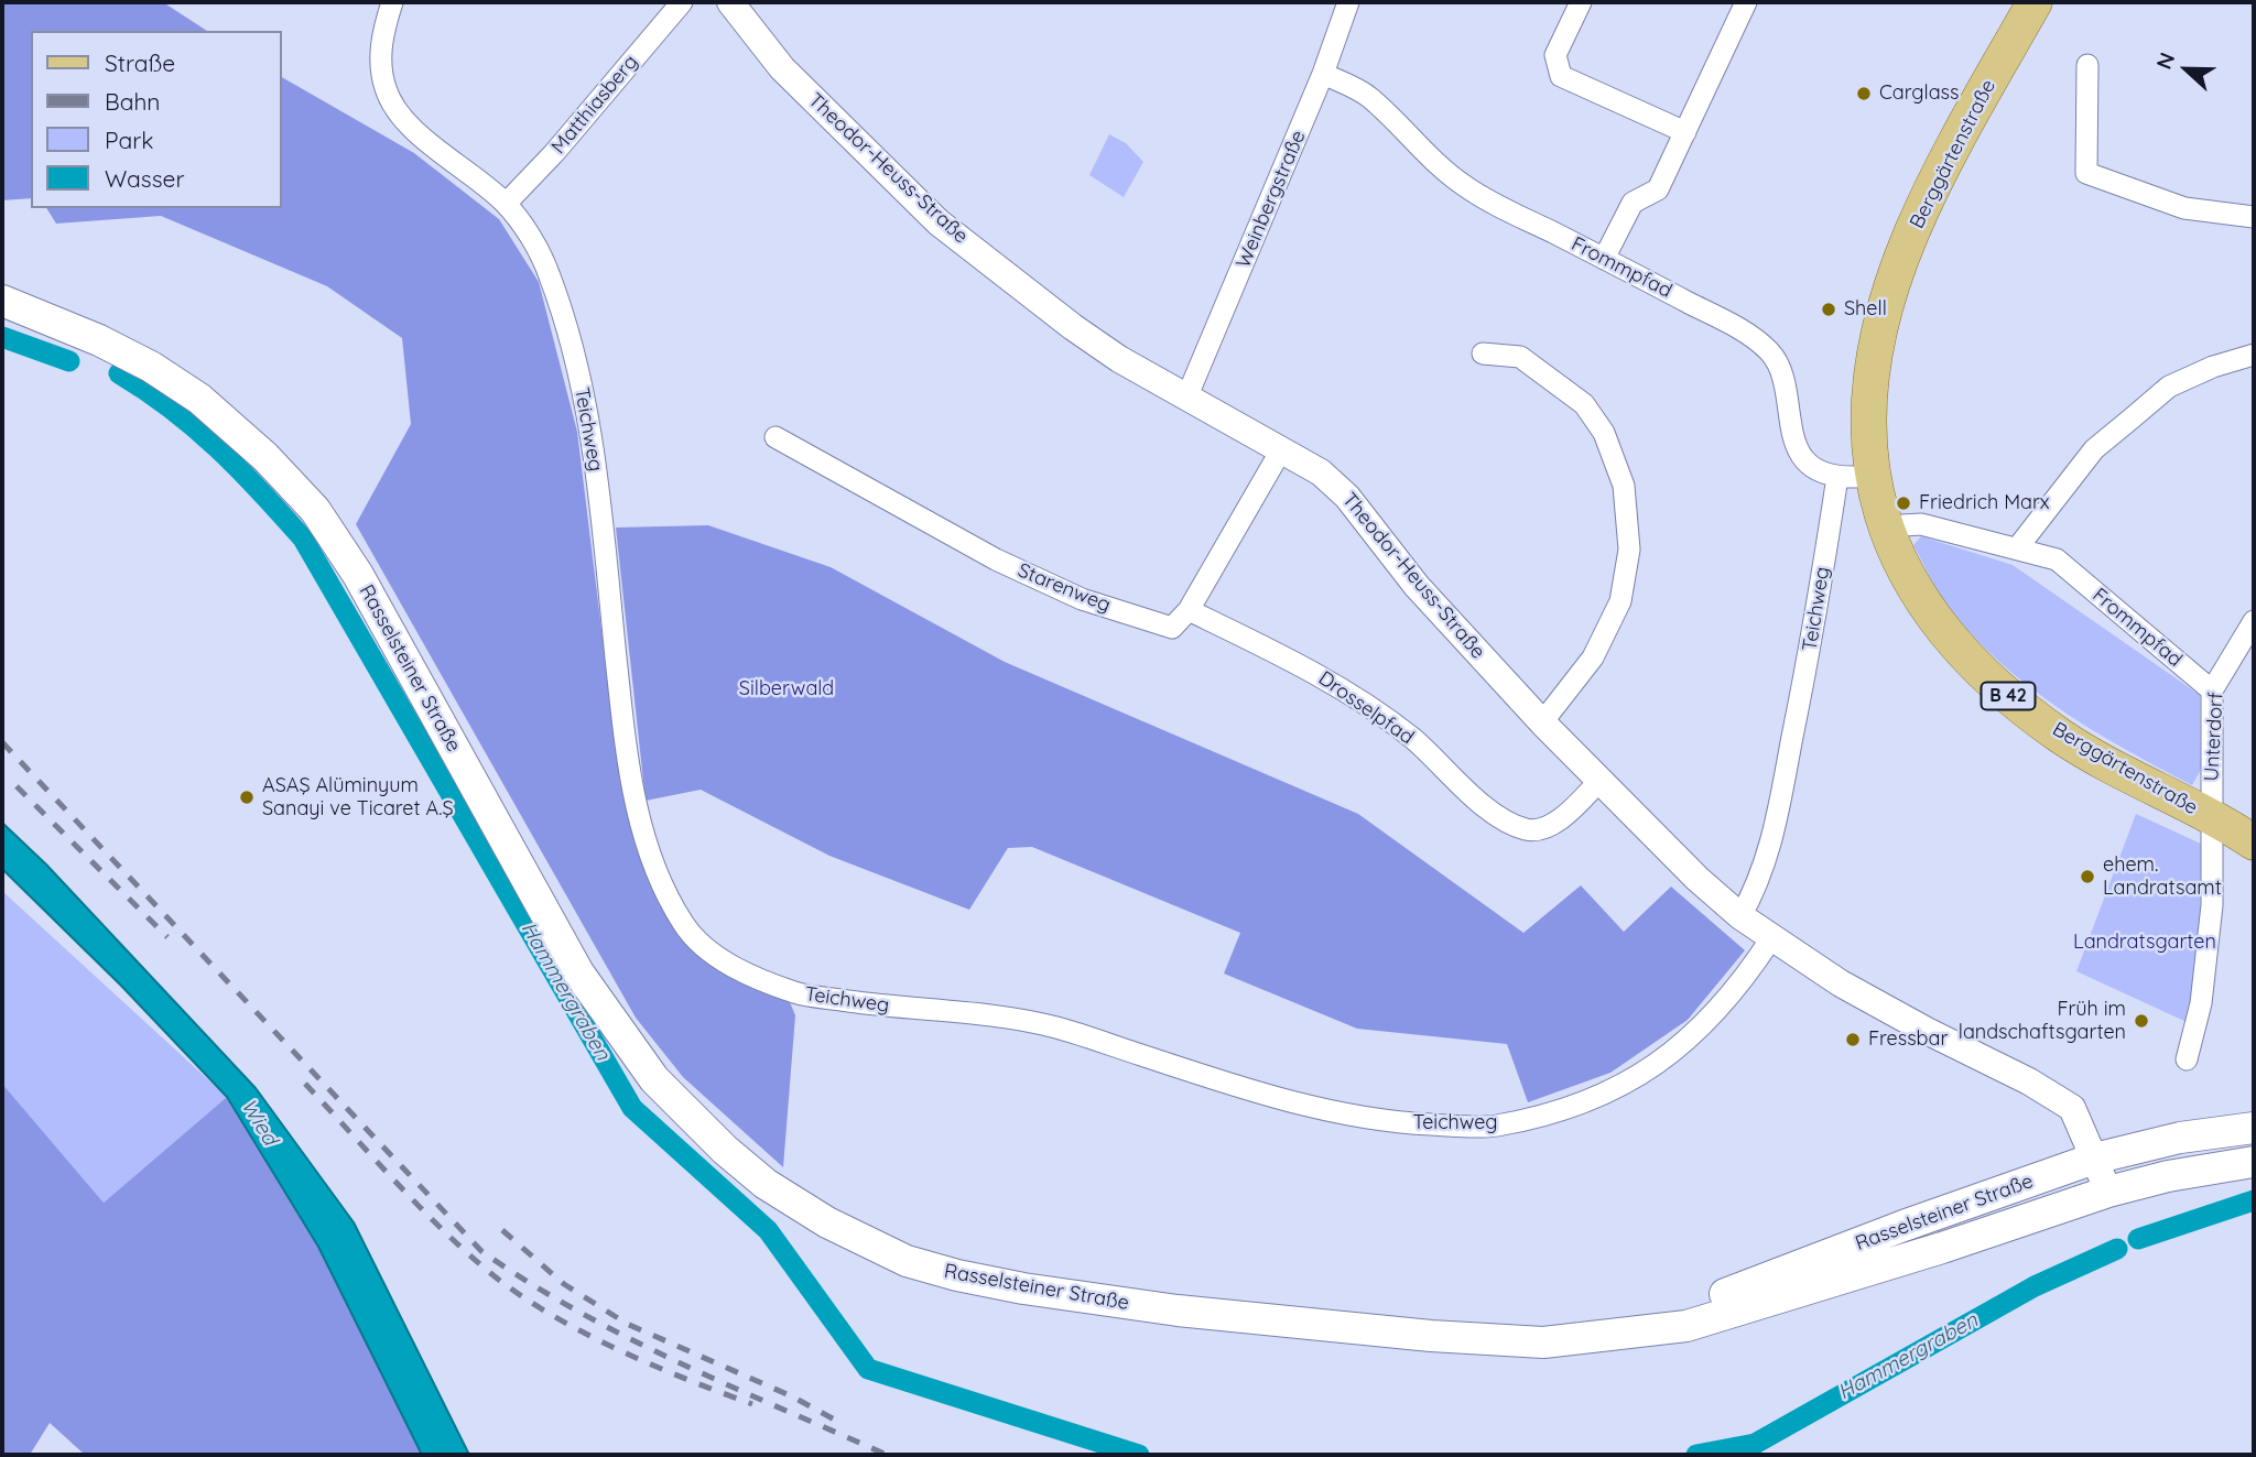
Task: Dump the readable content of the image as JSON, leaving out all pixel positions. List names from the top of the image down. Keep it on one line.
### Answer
{"streets":{"main road":["Berggärtenstraße","Rasselsteiner Straße","B 42"],"street":["Matthiasberg","Theodor-Heuss-Straße","Weinbergstraße","Frommpfad","Teichweg","Starenweg","Drosselpfad","Unterdorf"]},"crossings":[["Matthiasberg","Teichweg"],["Berggärtenstraße","Frommpfad"],["Berggärtenstraße","Unterdorf"],["Theodor-Heuss-Straße","Weinbergstraße"],["Theodor-Heuss-Straße","Teichweg"],["Theodor-Heuss-Straße","Rasselsteiner Straße"],["Theodor-Heuss-Straße","Drosselpfad"],["Weinbergstraße","Frommpfad"],["Frommpfad","Teichweg"],["Frommpfad","Unterdorf"],["Starenweg","Drosselpfad"]],"water":["Hammergraben","Wied"],"parks":["Silberwald","Landratsgarten"],"places":["Carglass","Shell","Friedrich Marx","ASAŞ Alüminyum Sanayi ve Ticaret A.Ş","ehem. Landratsamt","Früh im landschaftsgarten","Fressbar"],"legend":["Straße","Bahn","Park","Wasser"],"north":"left"}
